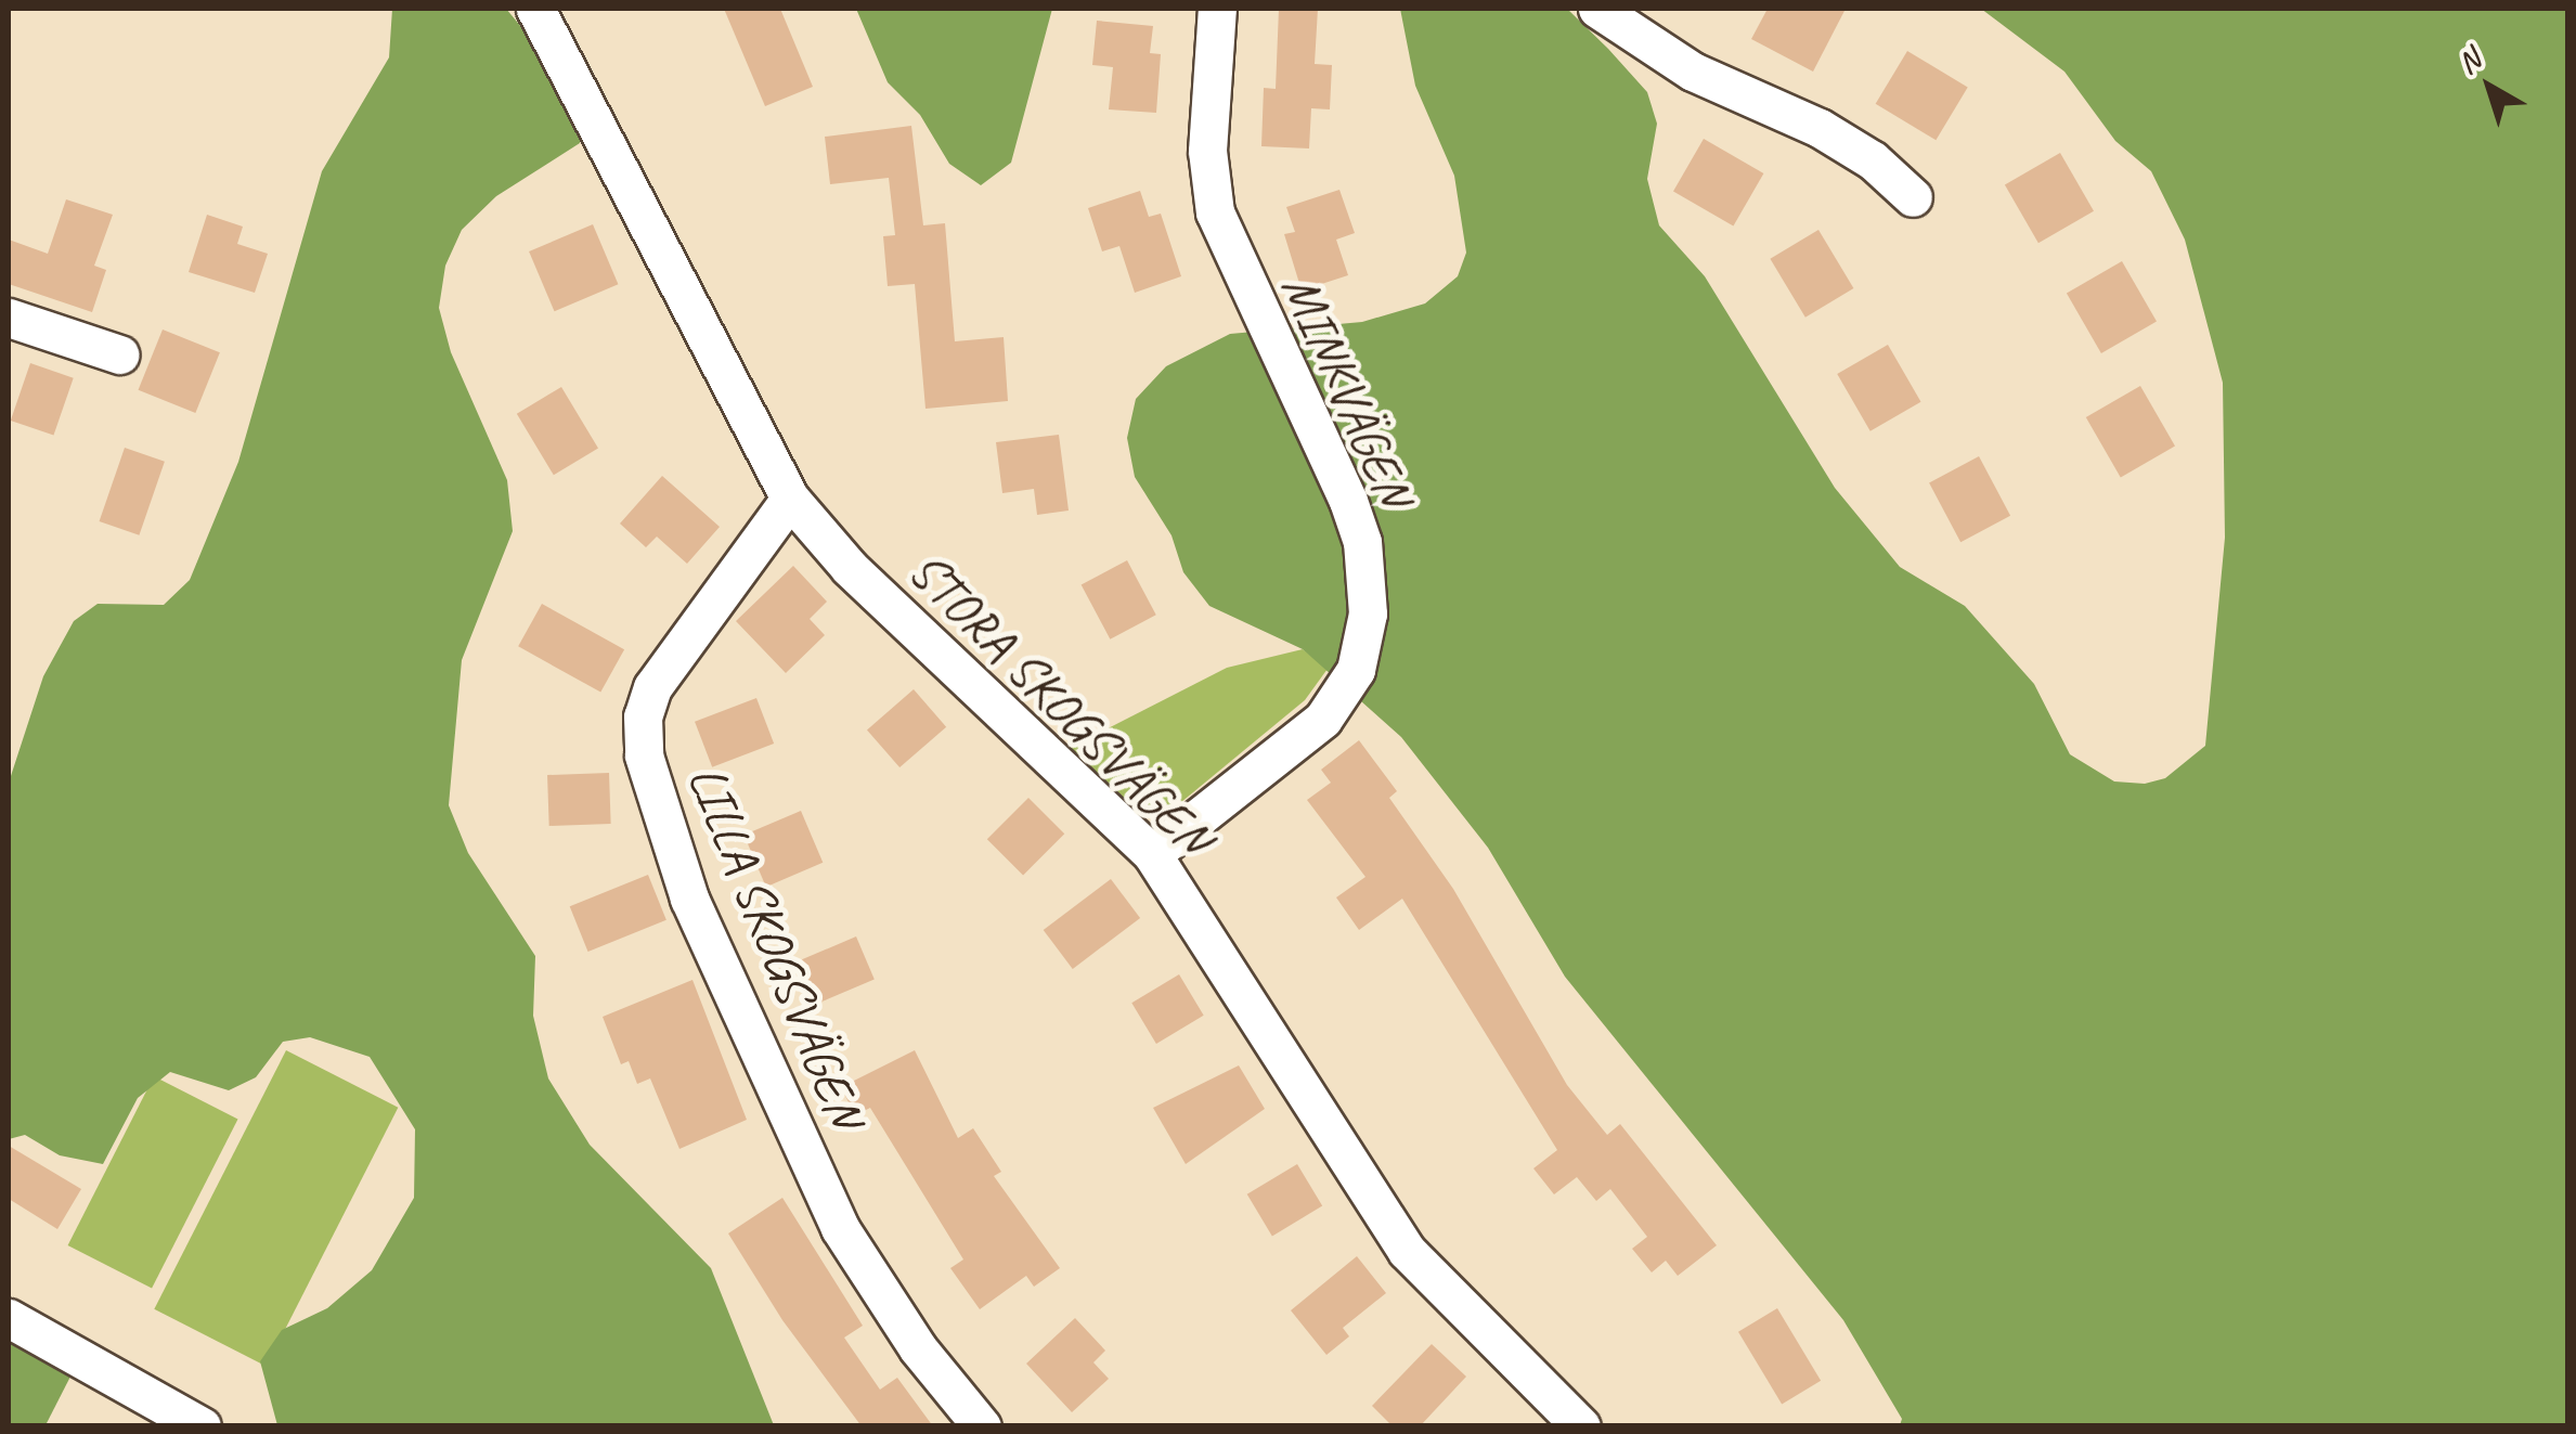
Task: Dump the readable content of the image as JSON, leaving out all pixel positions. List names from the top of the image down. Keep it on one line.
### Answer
{"streets":{"street":["MINKVÄGEN","STORA SKOGSVÄGEN","LILLA SKOGSVÄGEN"]},"crossings":[["MINKVÄGEN","STORA SKOGSVÄGEN"],["STORA SKOGSVÄGEN","LILLA SKOGSVÄGEN"]],"north":"top left"}
